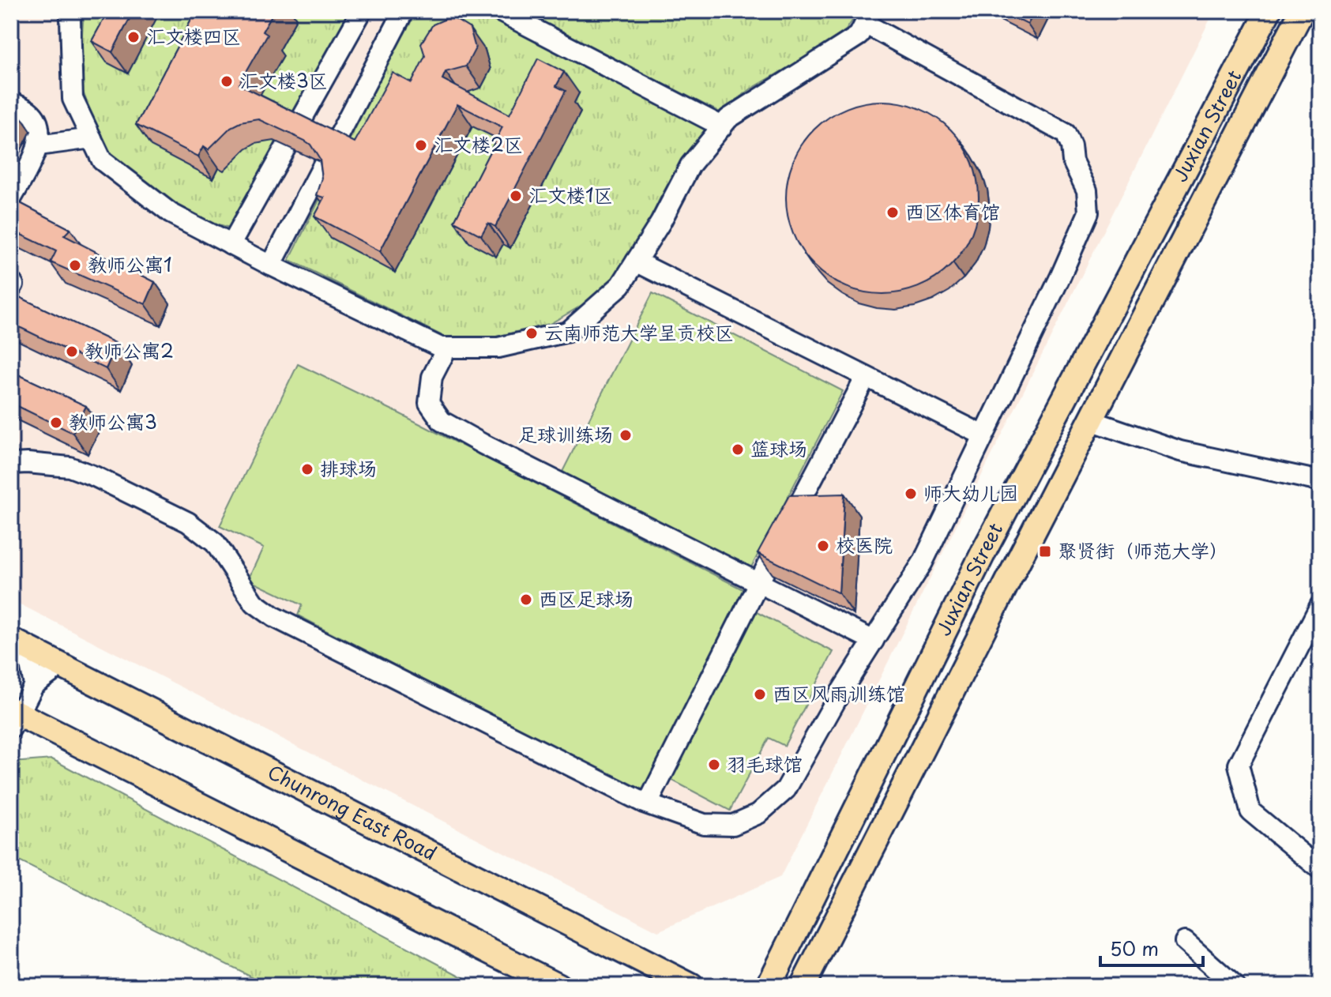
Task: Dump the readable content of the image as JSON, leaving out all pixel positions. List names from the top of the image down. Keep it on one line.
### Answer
{"streets":{"main road":["Juxian Street","Chunrong East Road"]},"places":{"other":["汇文楼四区","汇文楼3区","汇文楼2区","汇文楼1区","西区体育馆","教师公寓1","云南师范大学呈贡校区","教师公寓2","教师公寓3","足球训练场","篮球场","排球场","师大幼儿园","校医院","西区足球场","西区风雨训练馆","羽毛球馆"],"transit":["聚贤街（师范大学）"]},"scale_bar":"50 m"}
